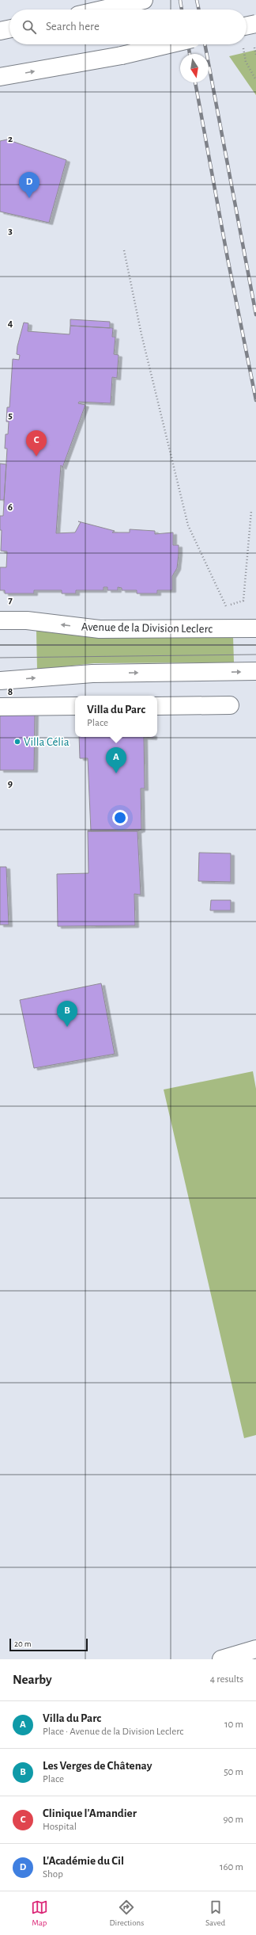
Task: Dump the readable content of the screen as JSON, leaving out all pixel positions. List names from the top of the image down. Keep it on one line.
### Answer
{"streets":{"main road":["Avenue de la Division Leclerc"]},"places":["Villa Célia"],"scale_bar":"20 m","north":"bottom","page":{"search":"Search here","pins":["D","C","A","B"],"popup":["Villa du Parc","Place"],"scale":"20 m","heading":["Nearby","4 results"],"list":[{"mark":"A","name":"Villa du Parc","note":"Place · Avenue de la Division Leclerc","value":"10 m"},{"mark":"B","name":"Les Verges de Châtenay","note":"Place","value":"50 m"},{"mark":"C","name":"Clinique l'Amandier","note":"Hospital","value":"90 m"},{"mark":"D","name":"L'Académie du Cil","note":"Shop","value":"160 m"}],"nav":["Map","Directions","Saved"]},"grid":{"rows":["2","3","4","5","6","7","8","9"]}}
